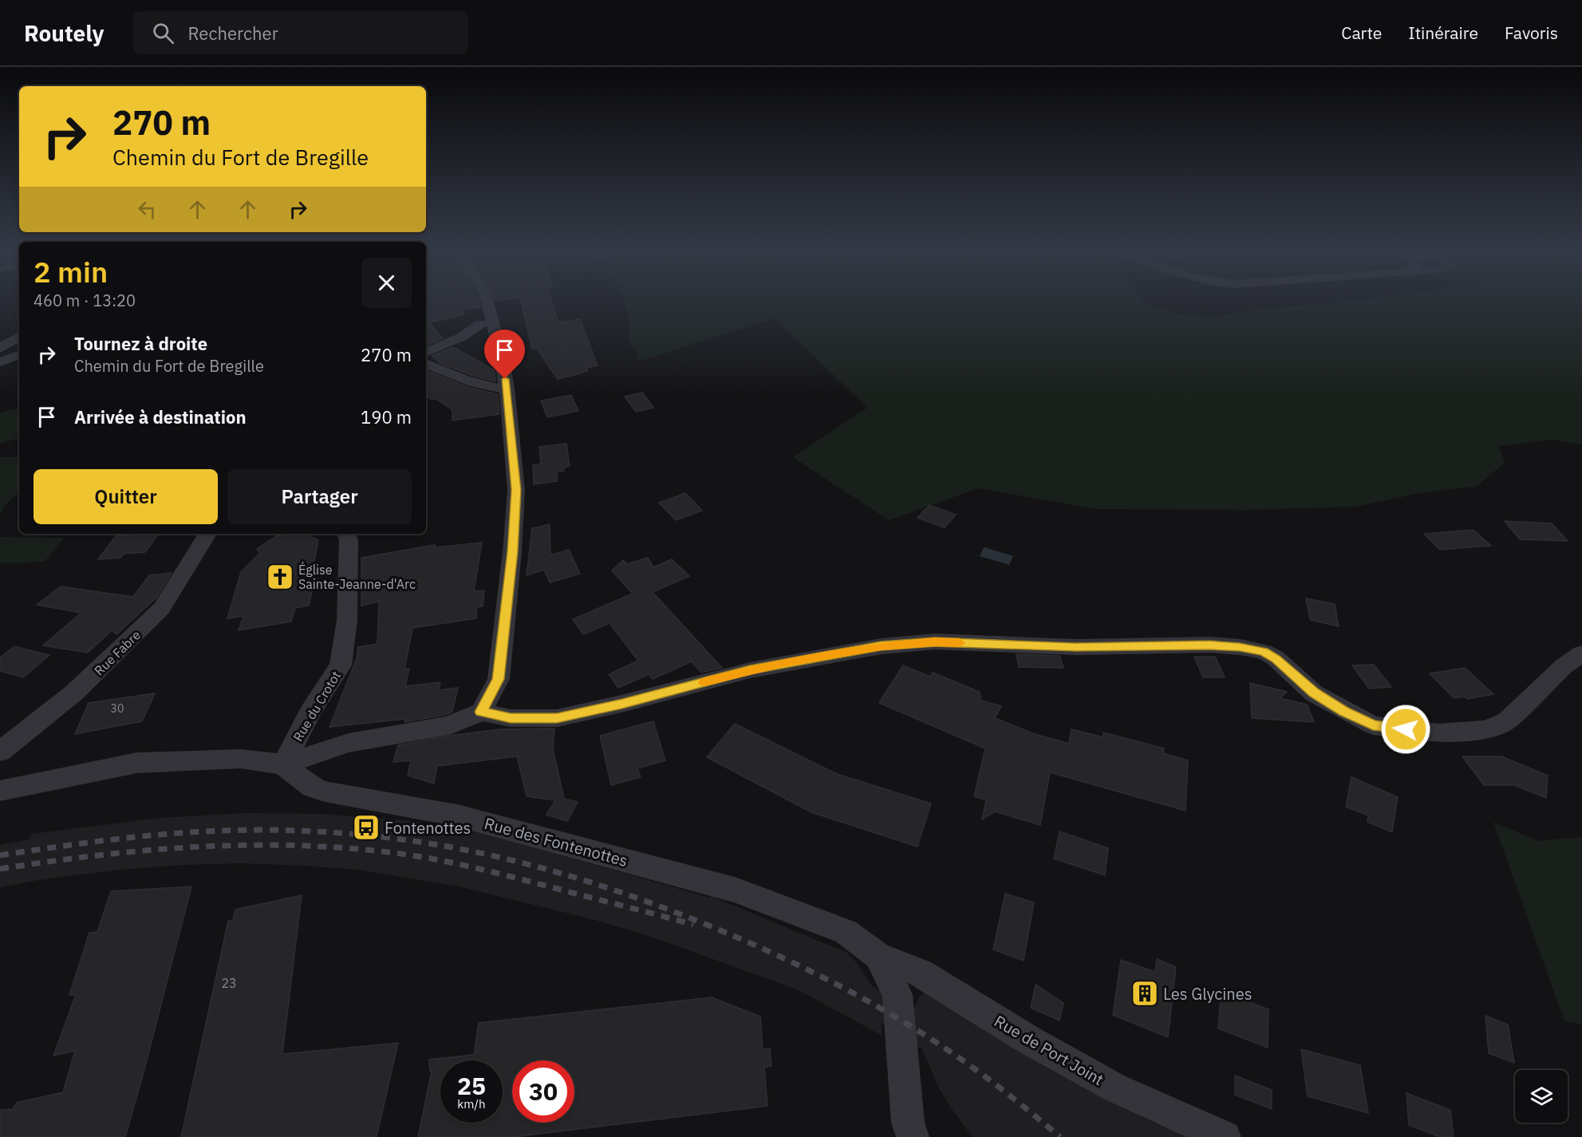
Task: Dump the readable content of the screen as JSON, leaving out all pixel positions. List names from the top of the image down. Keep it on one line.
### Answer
{"streets":{"street":["Rue Fabre","Rue du Crotot","Rue des Fontenottes","Rue de Port Joint"]},"crossings":[["Rue du Crotot","Rue des Fontenottes"],["Rue des Fontenottes","Rue de Port Joint"]],"places":{"church":["Église Sainte-Jeanne-d'Arc"],"bus stop":["Fontenottes"],"building":["Les Glycines"]},"house_numbers":["30","23"],"page":{"header":"Routely","search":"Rechercher","nav":["Carte","Itinéraire","Favoris"],"turn":["270 m","Chemin du Fort de Bregille"],"heading":["2 min","460 m · 13:20"],"list":[{"name":"Tournez à droite","note":"Chemin du Fort de Bregille","value":"270 m"},{"name":"Arrivée à destination","value":"190 m"}],"buttons":["Quitter","Partager"],"speed":"25 km/h","limit":"30"}}
